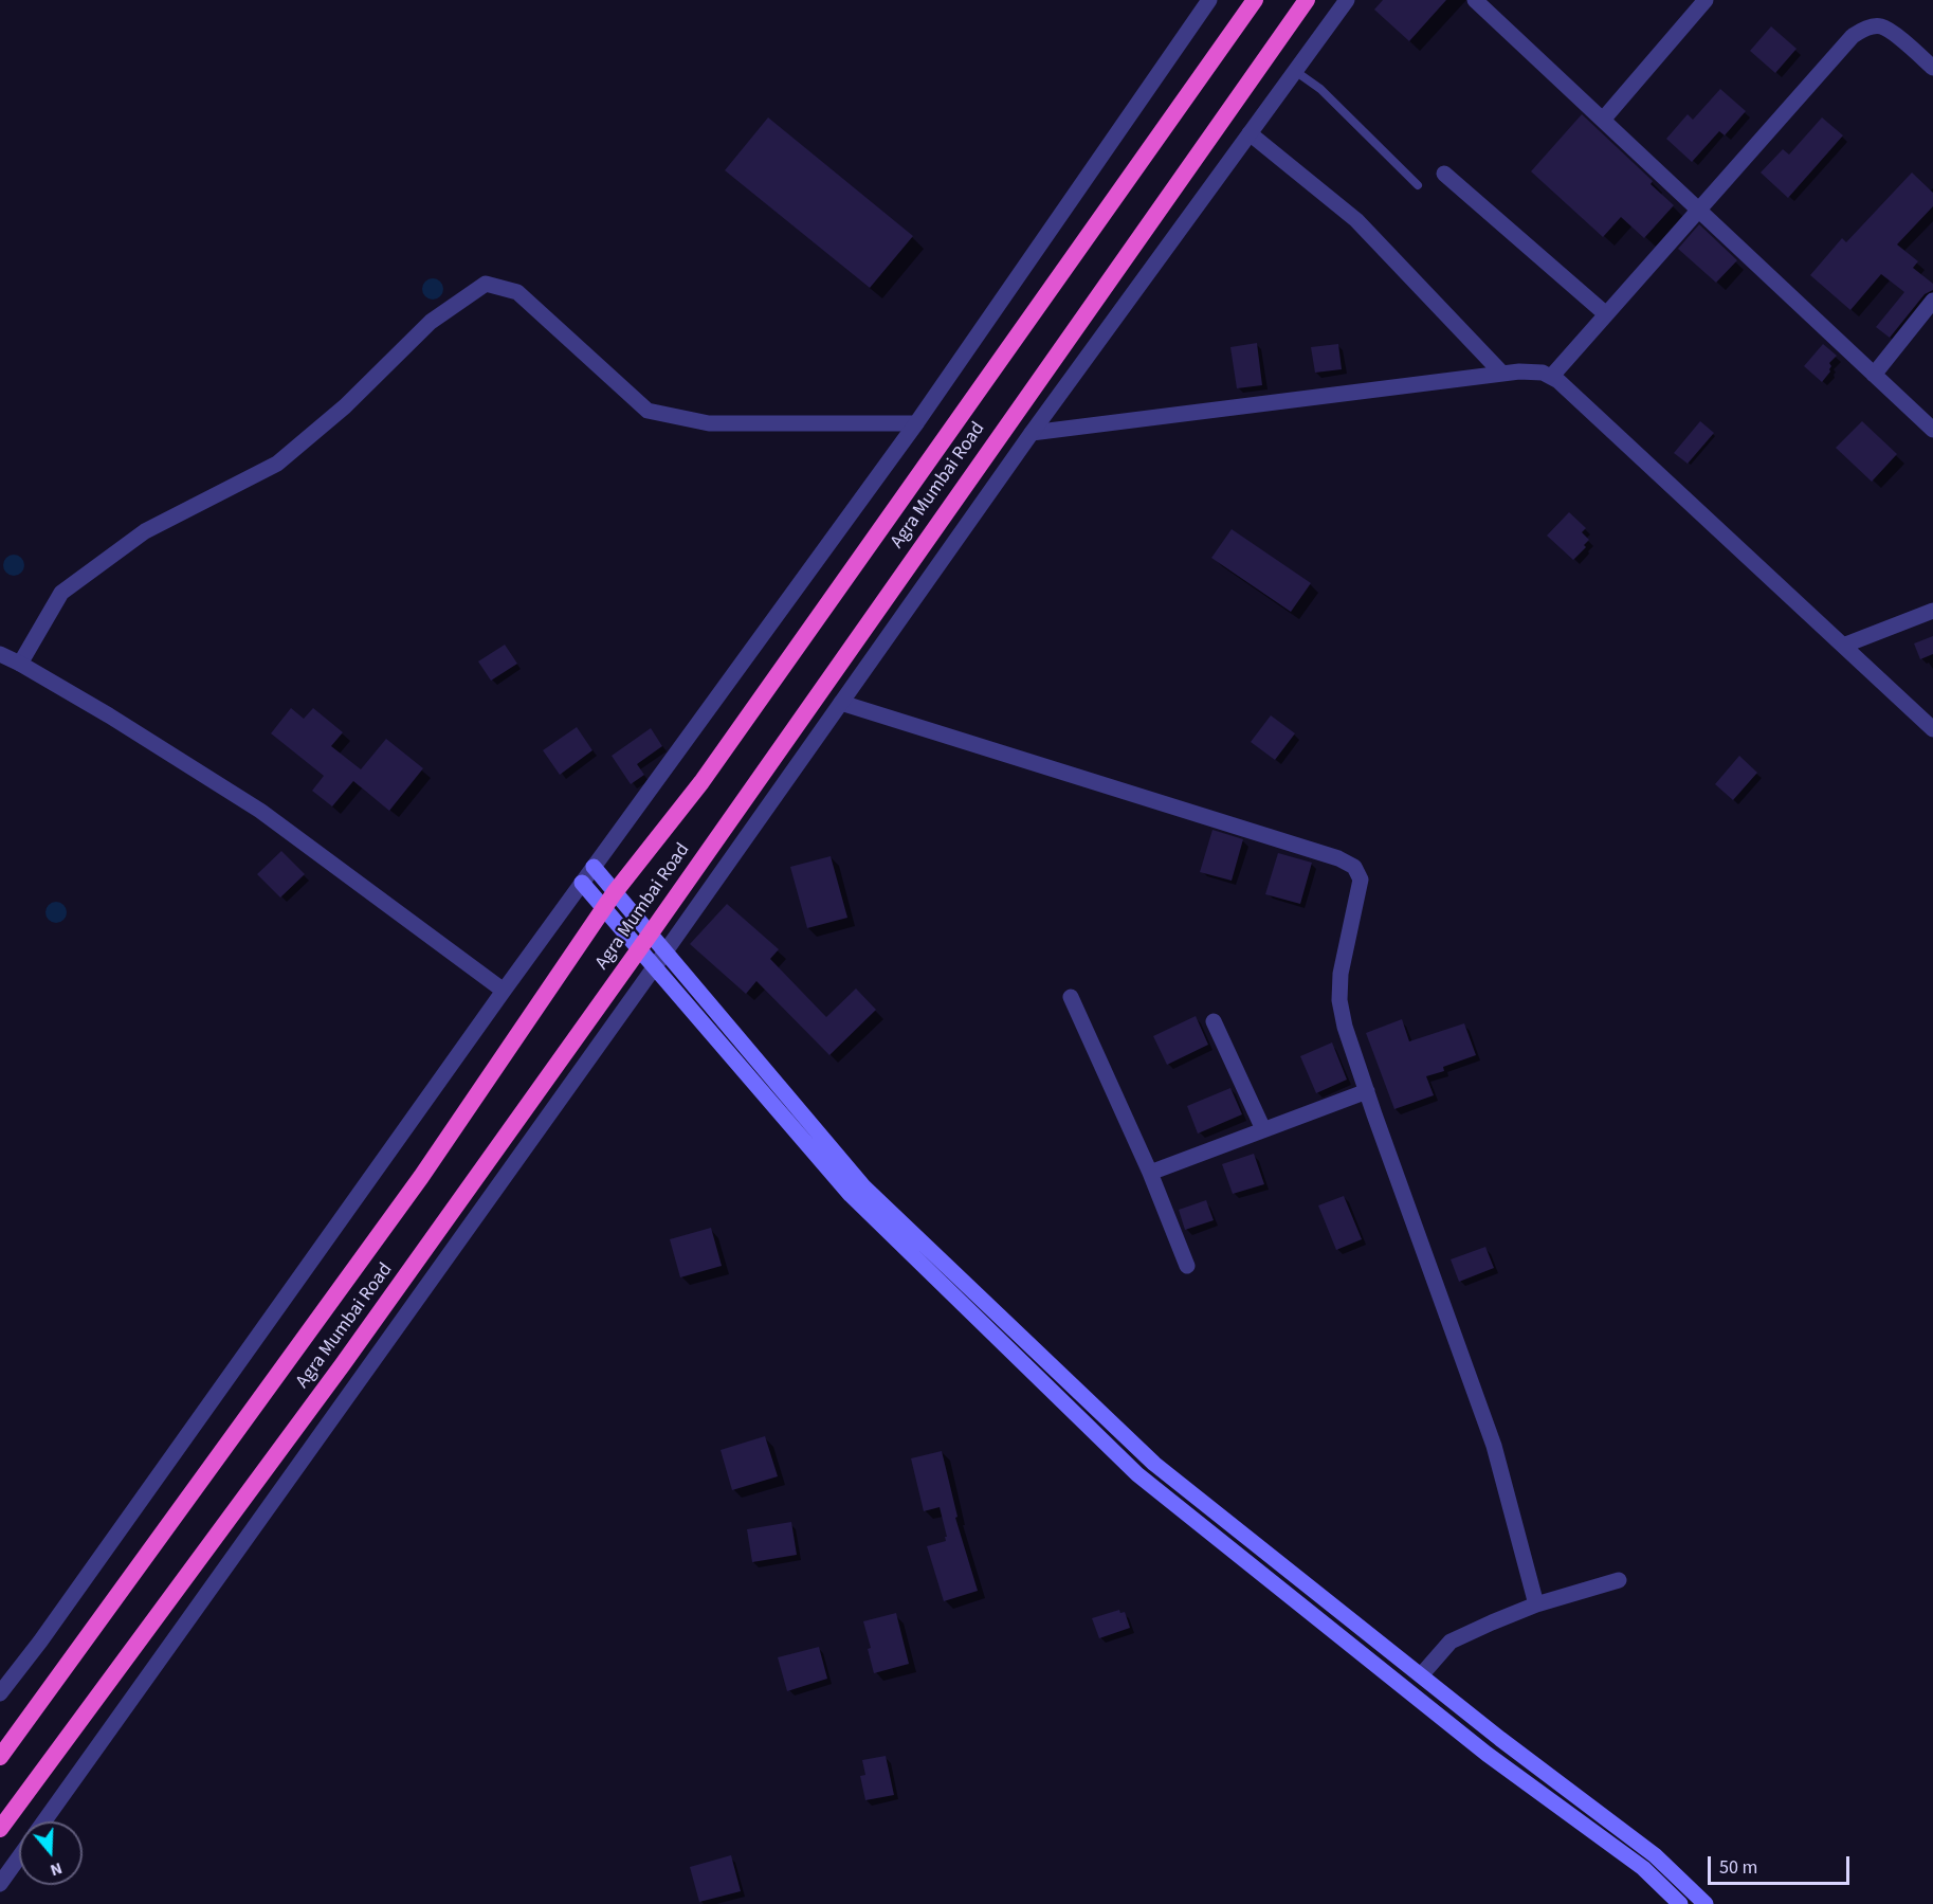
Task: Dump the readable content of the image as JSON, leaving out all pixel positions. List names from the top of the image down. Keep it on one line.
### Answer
{"streets":{"highway":["Agra Mumbai Road"]},"scale_bar":"50 m","north":"bottom"}
